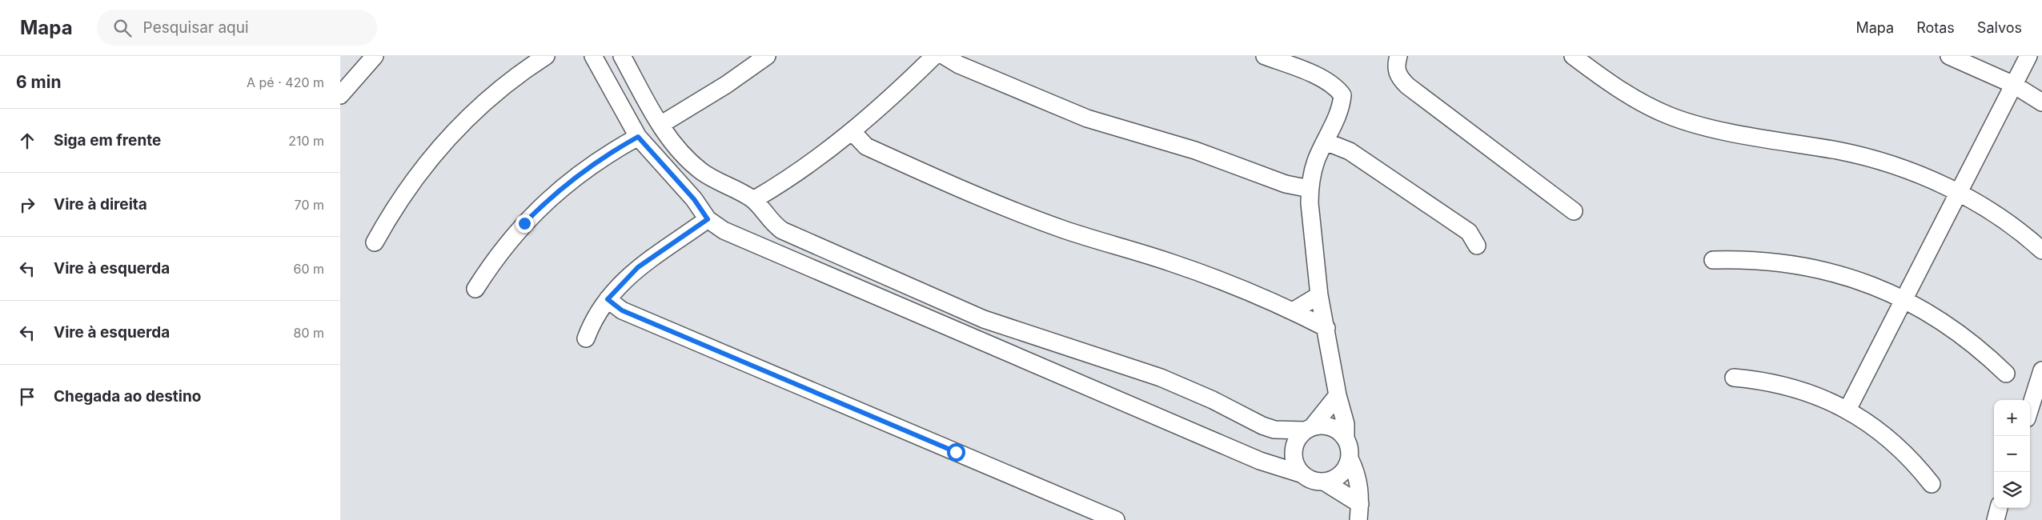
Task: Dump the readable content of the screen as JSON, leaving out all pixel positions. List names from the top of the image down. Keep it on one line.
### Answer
{"page":{"header":"Mapa","search":"Pesquisar aqui","nav":["Mapa","Rotas","Salvos"],"heading":["6 min","A pé · 420 m"],"list":[["Siga em frente","210 m"],["Vire à direita","70 m"],["Vire à esquerda","60 m"],["Vire à esquerda","80 m"],"Chegada ao destino"],"map_buttons":["+","−"]}}
